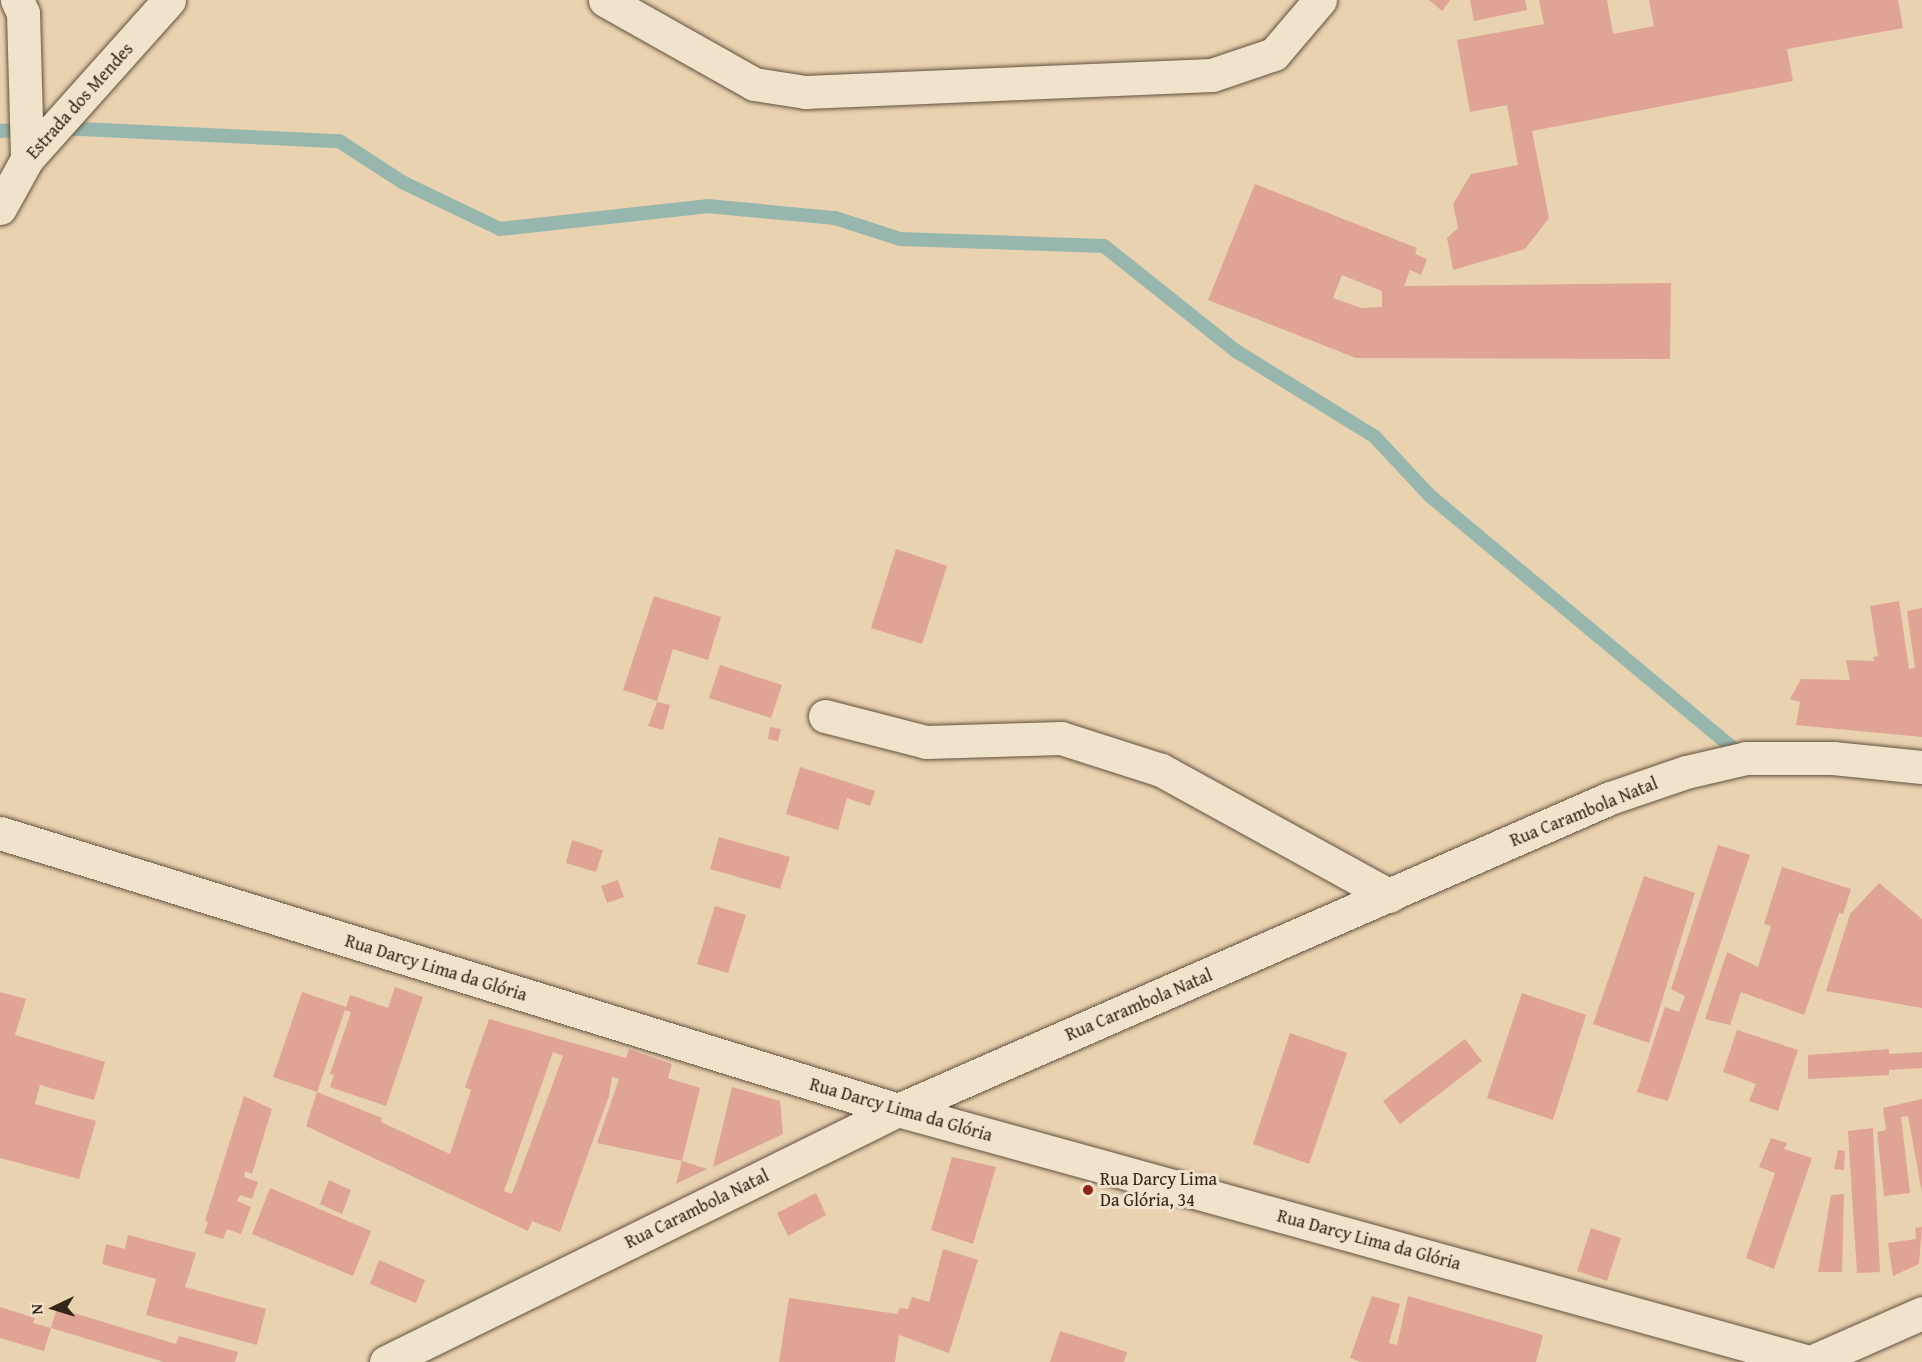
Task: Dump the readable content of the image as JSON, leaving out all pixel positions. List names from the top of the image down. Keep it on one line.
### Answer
{"streets":{"street":["Estrada dos Mendes","Rua Carambola Natal","Rua Darcy Lima da Glória"]},"crossings":[["Rua Carambola Natal","Rua Darcy Lima da Glória"]],"places":["Rua Darcy Lima Da Glória, 34"],"north":"left"}
